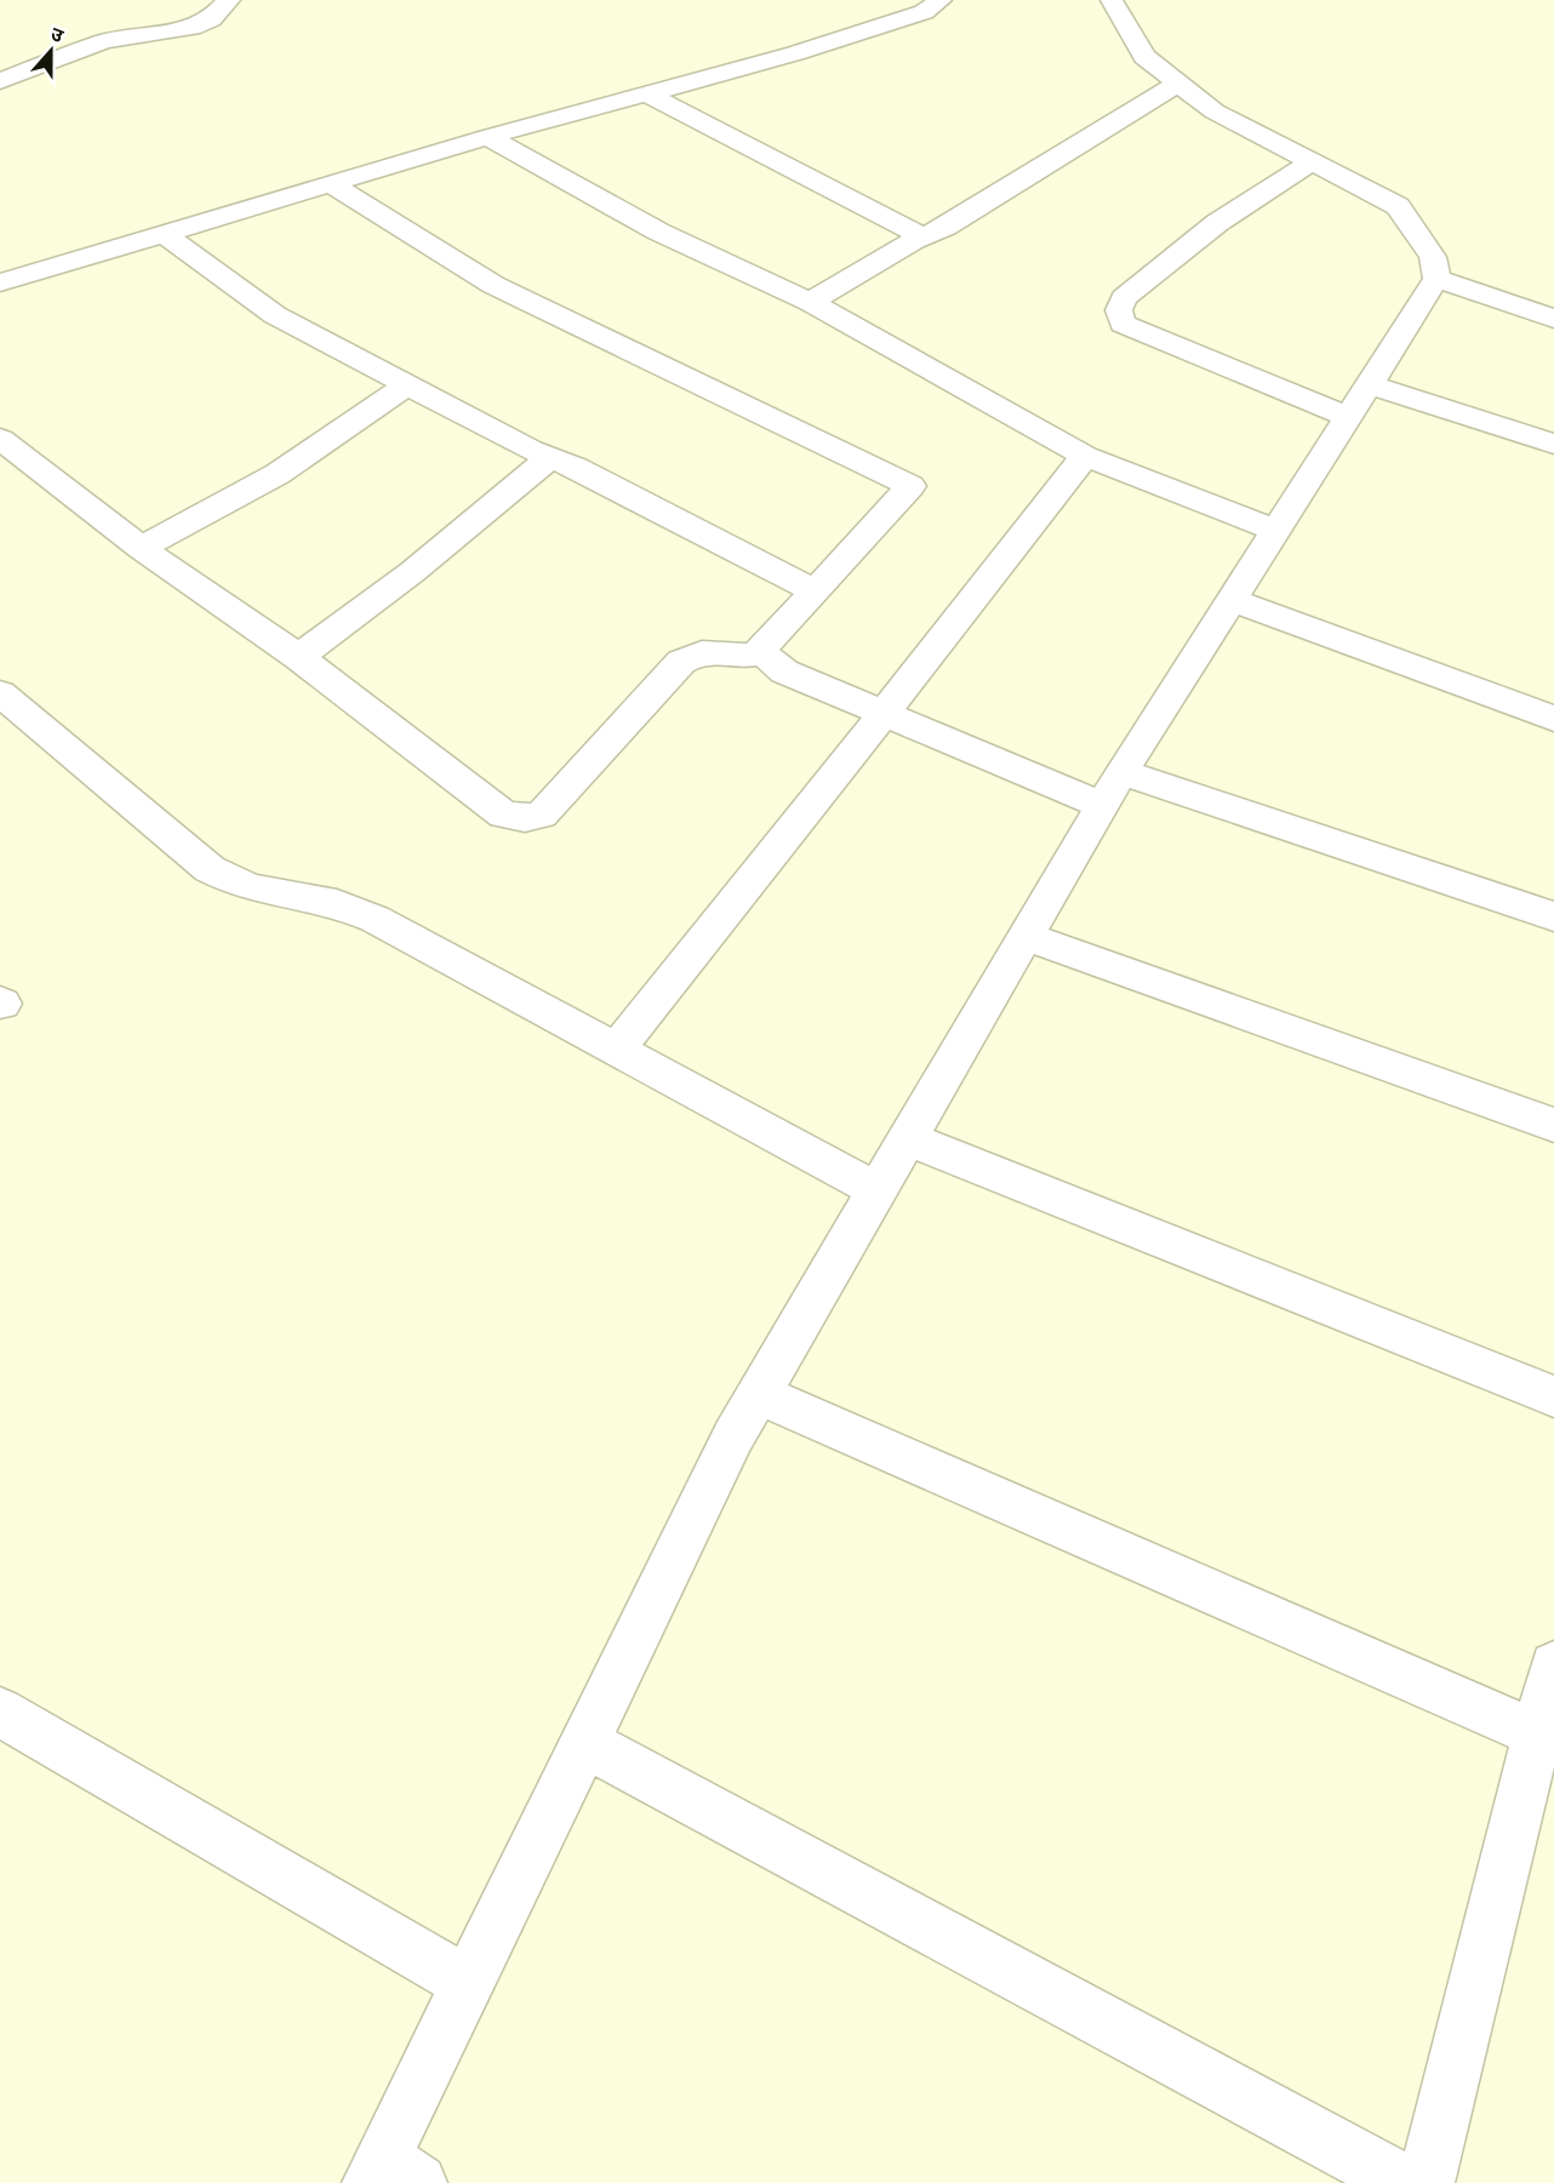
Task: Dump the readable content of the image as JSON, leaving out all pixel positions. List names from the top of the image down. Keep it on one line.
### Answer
{"north":"top"}
